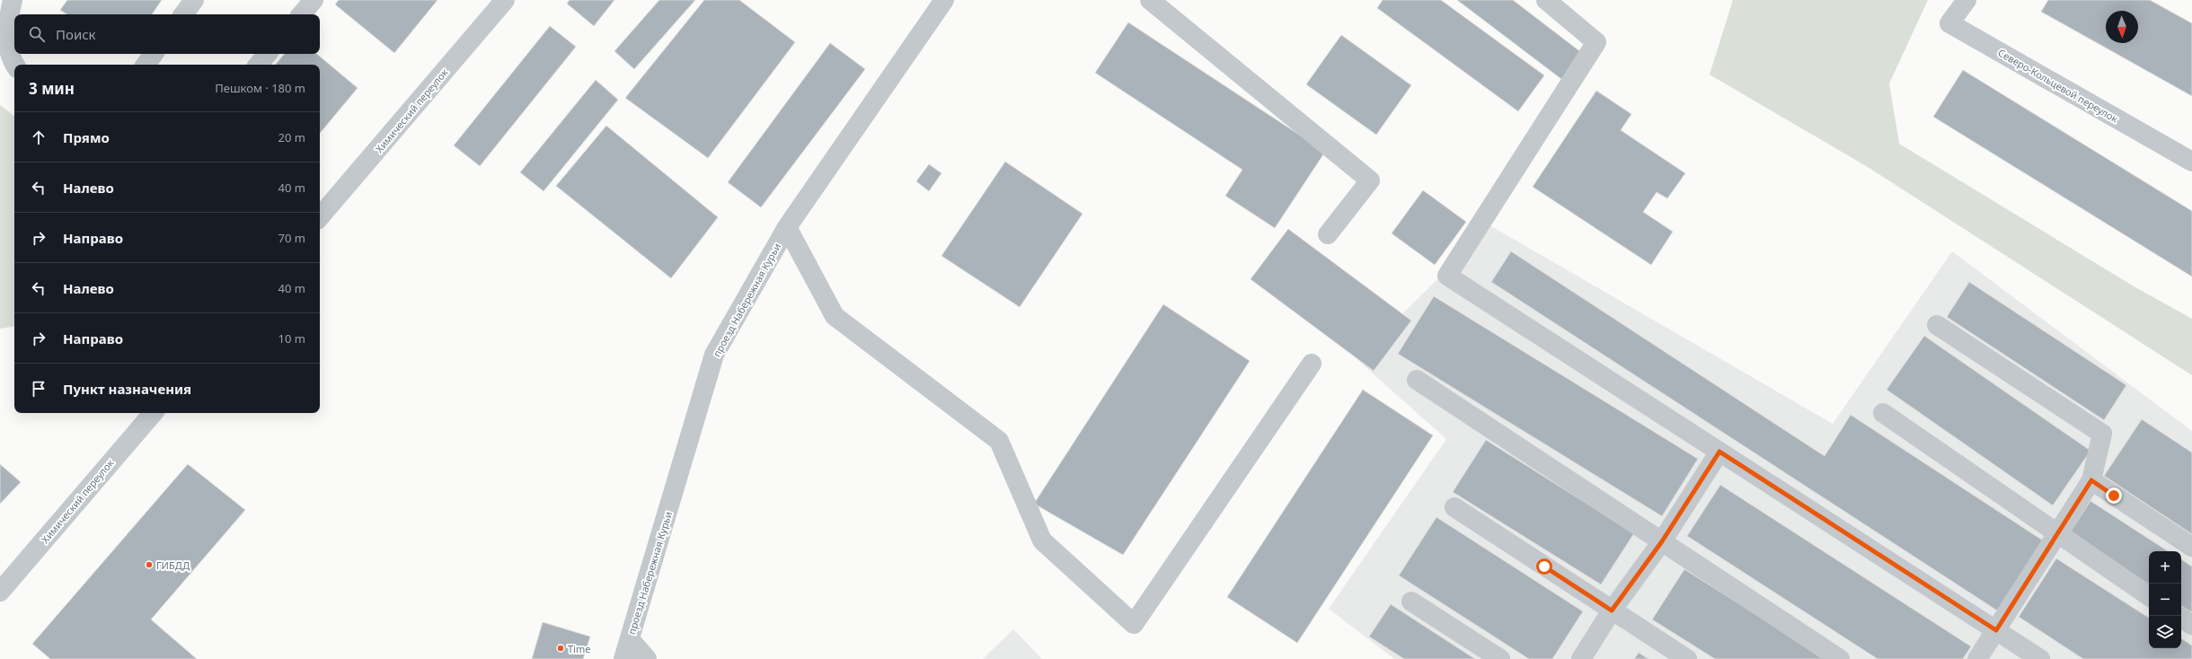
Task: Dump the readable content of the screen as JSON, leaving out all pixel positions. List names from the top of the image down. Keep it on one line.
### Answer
{"streets":{"street":["Северо-Кольцевой переулок","Химический переулок","проезд Набережная Курьи"]},"places":["ГИБДД","Time"],"north":"bottom","page":{"search":"Поиск","heading":["3 мин","Пешком · 180 m"],"list":[["Прямо","20 m"],["Налево","40 m"],["Направо","70 m"],["Налево","40 m"],["Направо","10 m"],"Пункт назначения"],"map_buttons":["+","−"]}}
